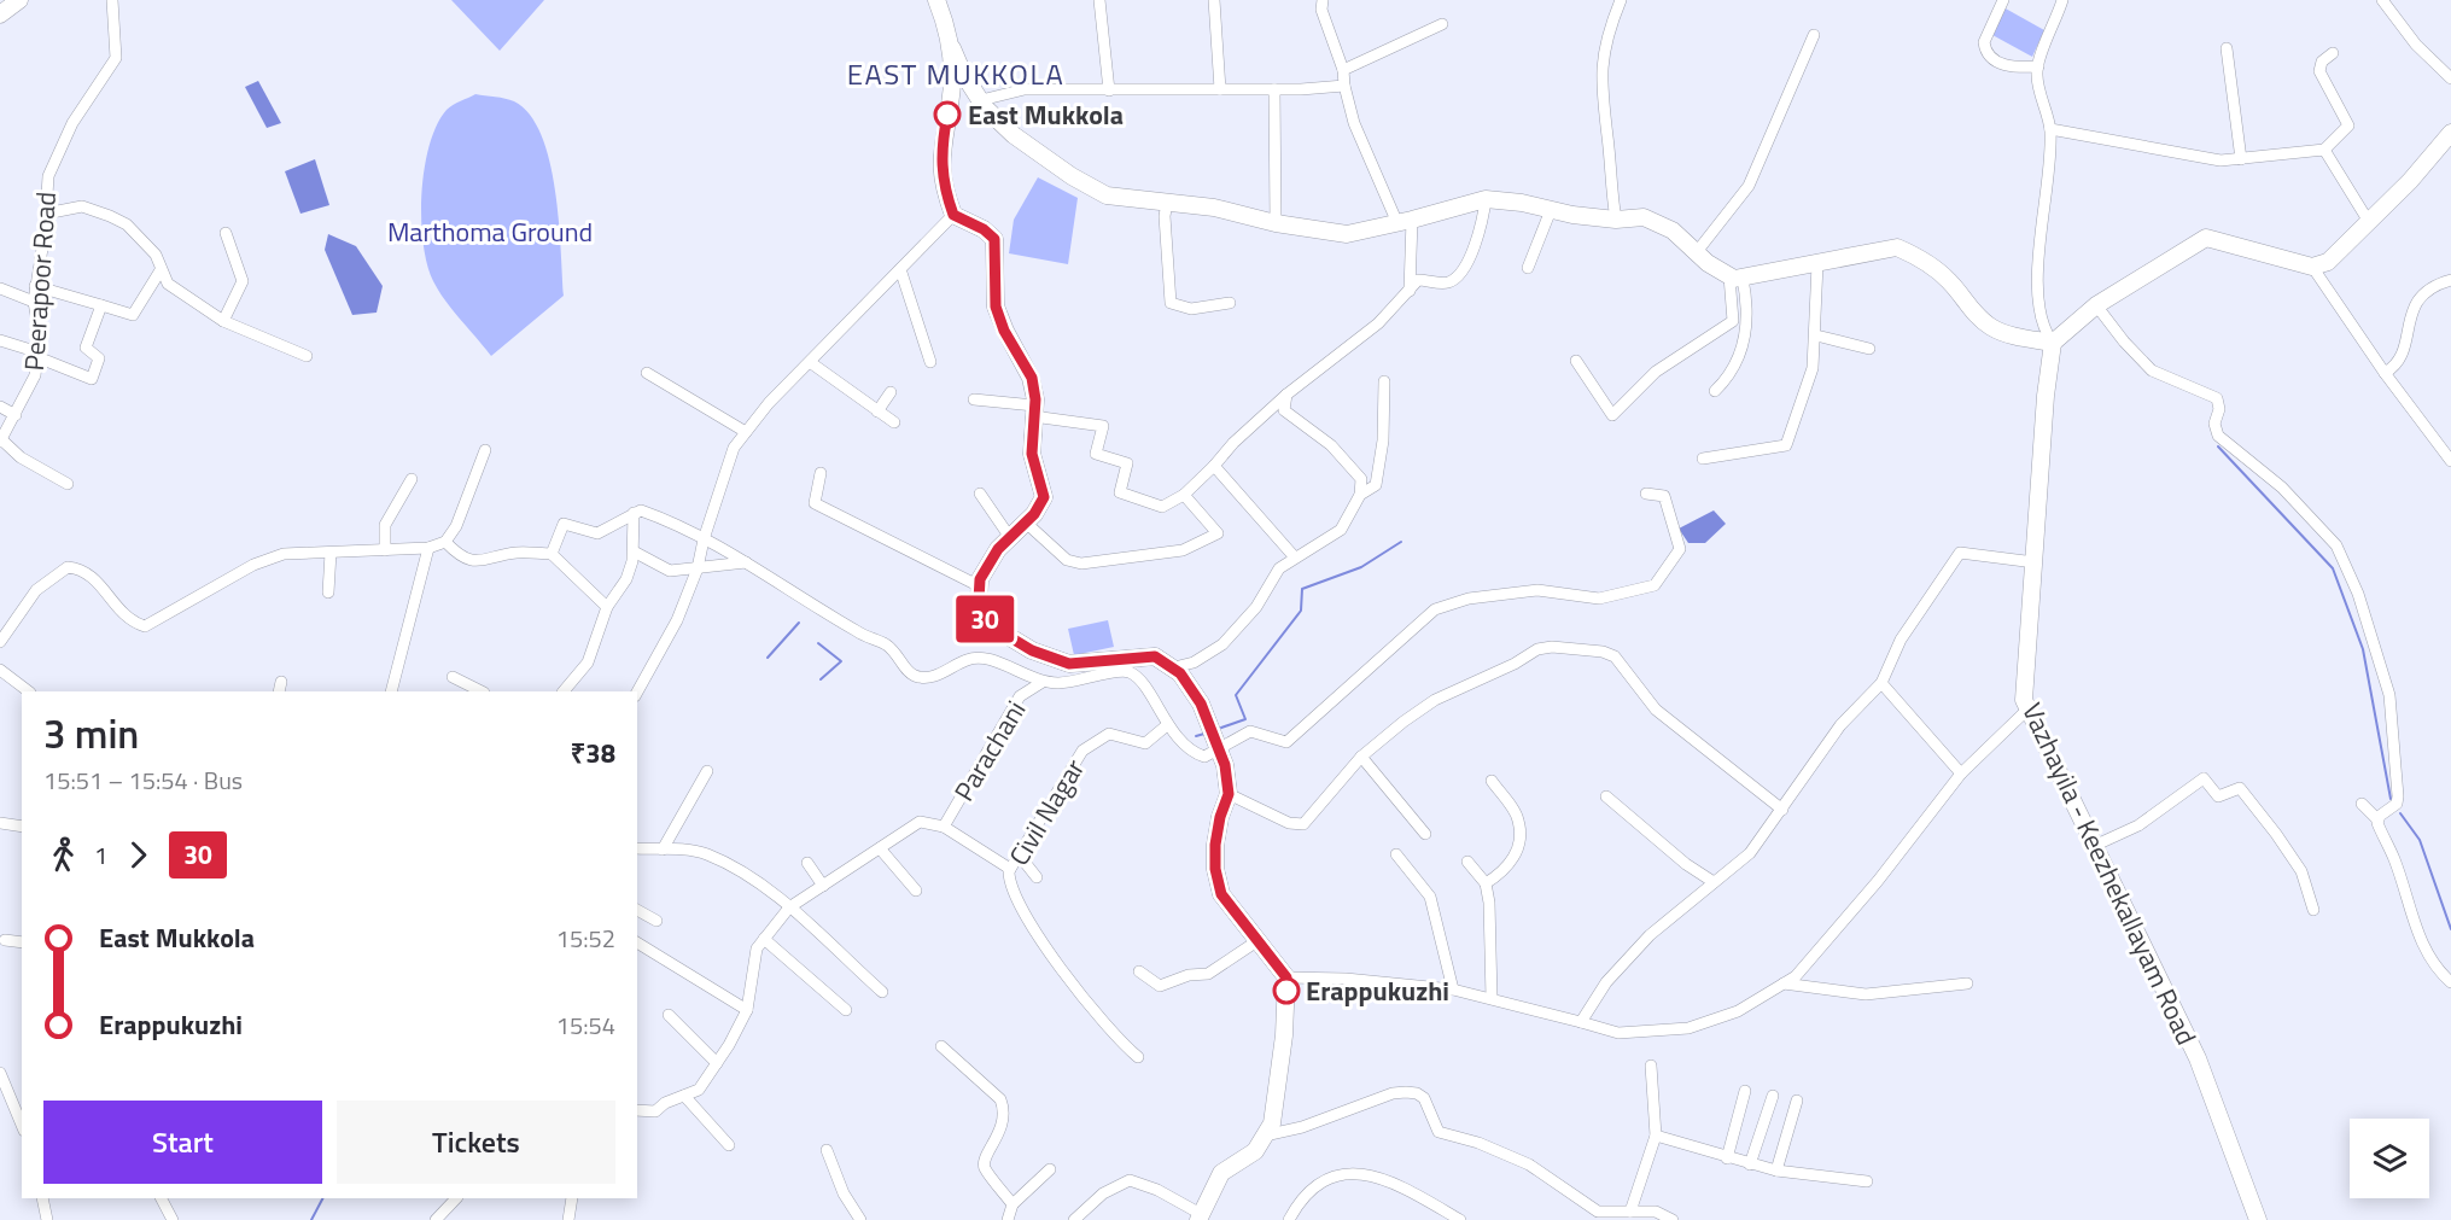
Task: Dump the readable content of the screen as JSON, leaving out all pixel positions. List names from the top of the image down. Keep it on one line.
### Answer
{"streets":{"street":["Peerapoor Road","Parachani","Civil Nagar","Vazhayila - Keezhekallayam Road"]},"districts":["EAST MUKKOLA"],"parks":["Marthoma Ground"],"places":["East Mukkola","Erappukuzhi"],"lines":["bus line 30"],"page":{"on_map":"30","heading":["3 min","15:51 – 15:54 · Bus","₹38"],"legs":["1","30"],"list":[{"name":"East Mukkola","value":"15:52"},{"name":"Erappukuzhi","value":"15:54"}],"buttons":["Start","Tickets"]}}
